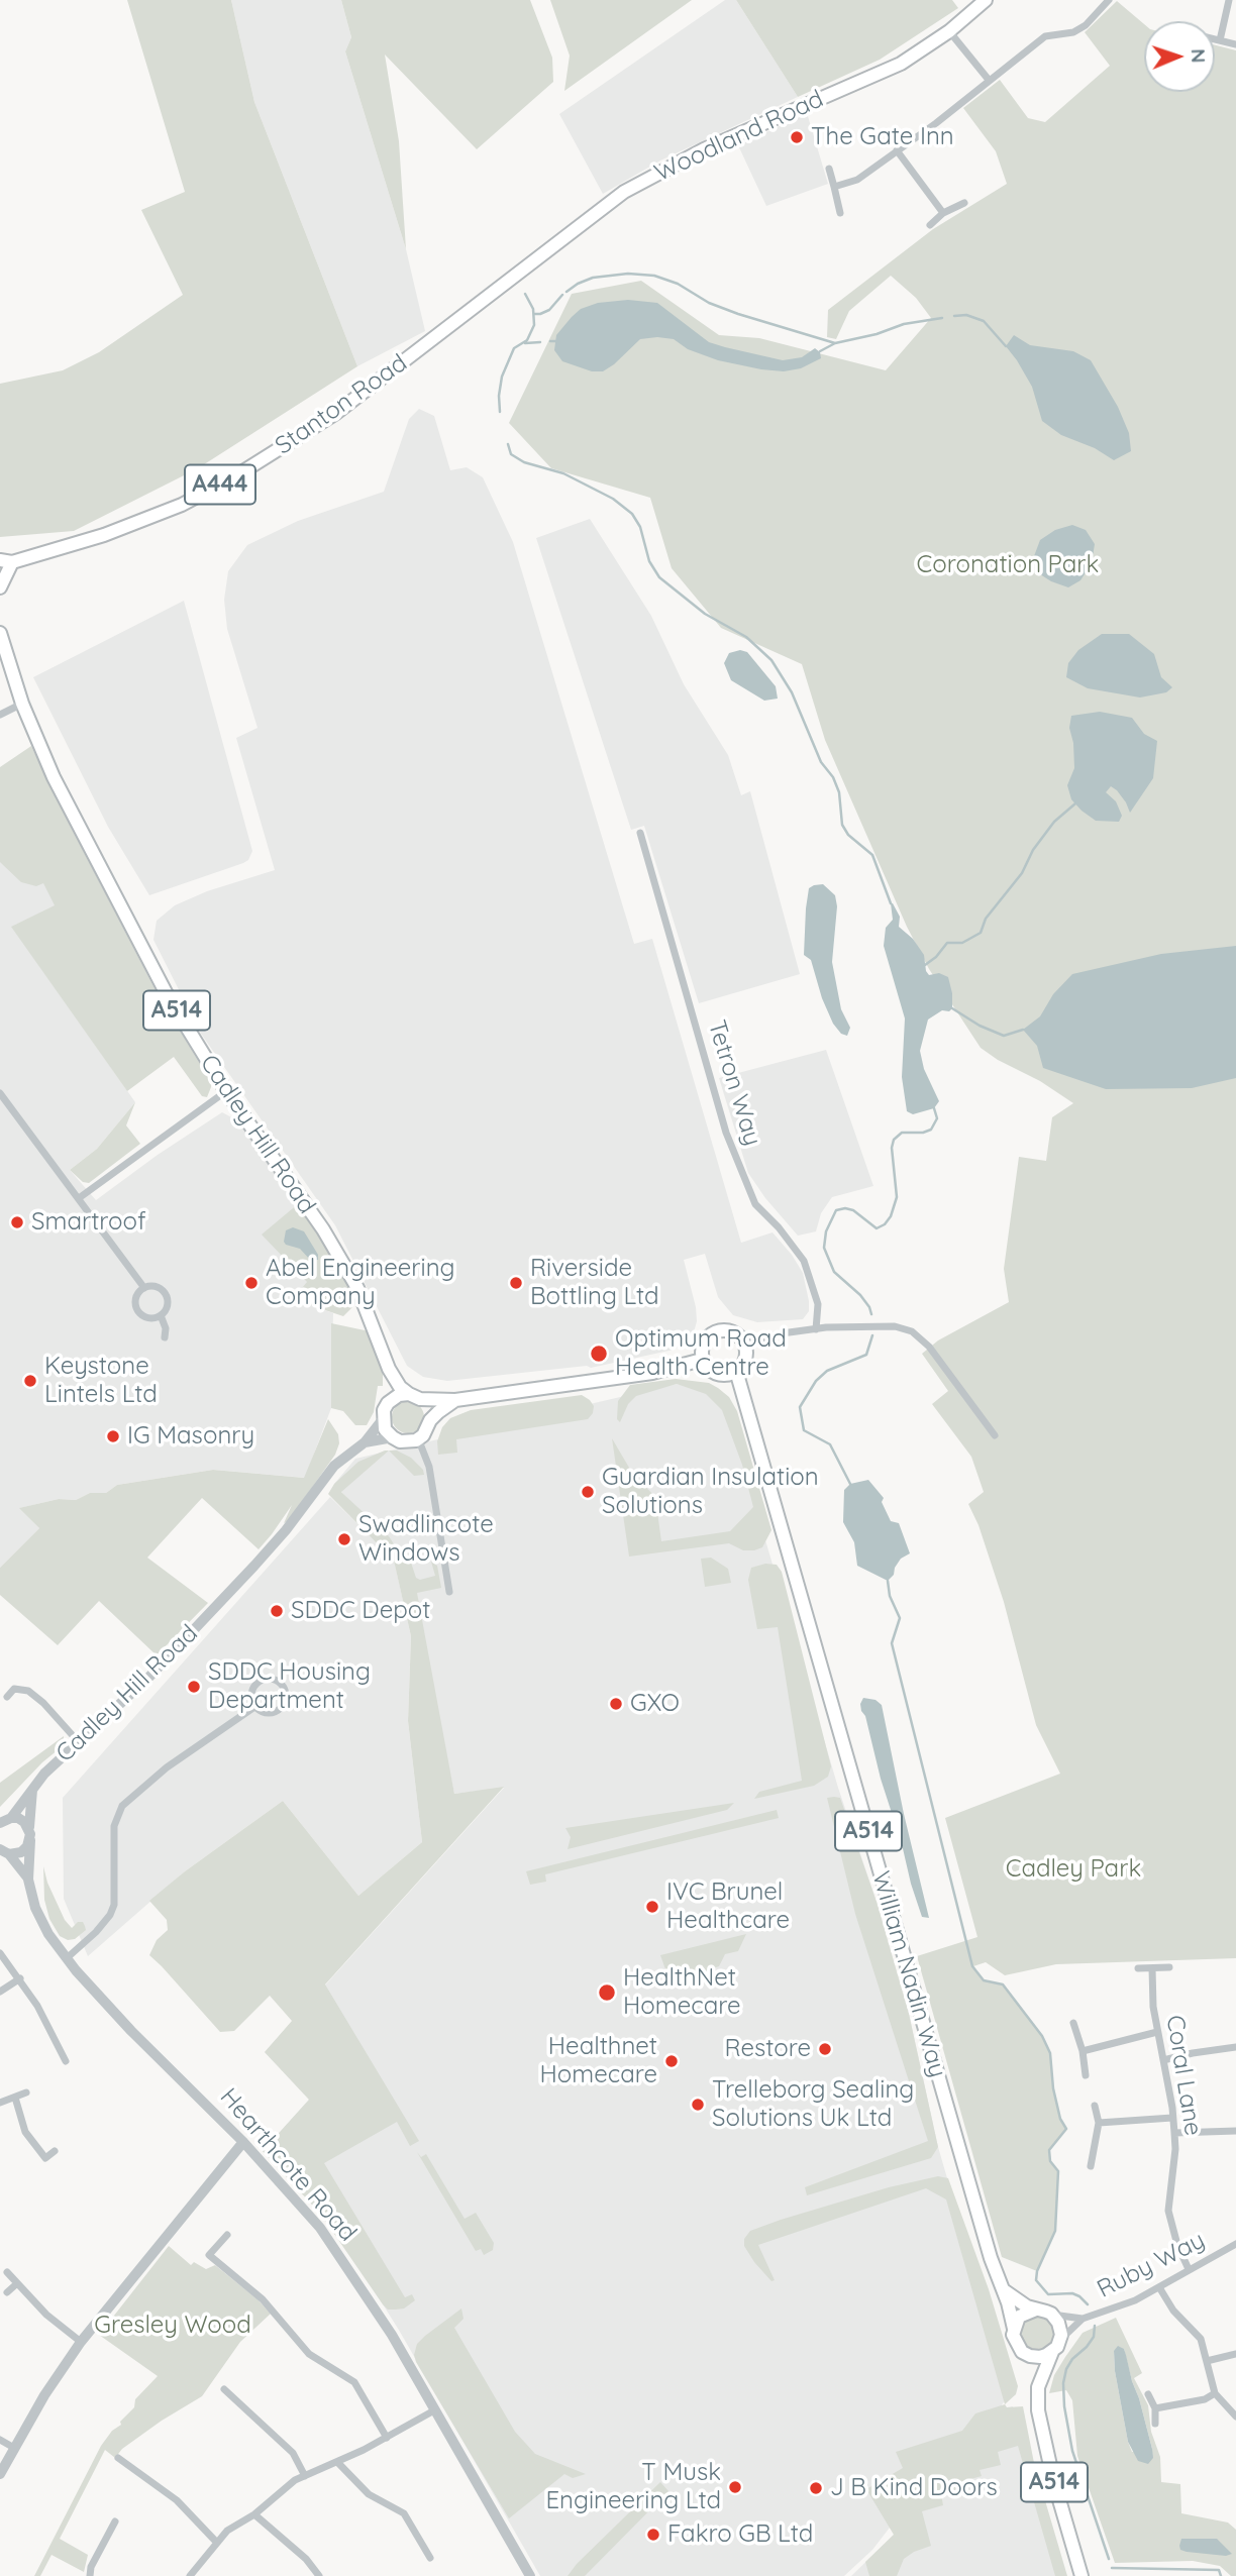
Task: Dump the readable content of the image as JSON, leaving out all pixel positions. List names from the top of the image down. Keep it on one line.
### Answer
{"streets":{"main road":["Woodland Road","Stanton Road","A444","A514","Cadley Hill Road","William Nadin Way"],"street":["Tetron Way","Coral Lane","Hearthcote Road","Ruby Way"]},"crossings":[["Woodland Road","Stanton Road"],["Stanton Road","A444"],["A514","Cadley Hill Road"],["A514","William Nadin Way"],["A514","Ruby Way"],["William Nadin Way","Ruby Way"],["Coral Lane","Ruby Way"]],"parks":["Coronation Park","Cadley Park","Gresley Wood"],"places":["The Gate Inn","Smartroof","Abel Engineering Company","Riverside Bottling Ltd","Optimum Road Health Centre","Keystone Lintels Ltd","IG Masonry","Guardian Insulation Solutions","Swadlincote Windows","SDDC Depot","SDDC Housing Department","GXO","IVC Brunel Healthcare","HealthNet Homecare","Restore","Healthnet Homecare","Trelleborg Sealing Solutions Uk Ltd","T Musk Engineering Ltd","J B Kind Doors","Fakro GB Ltd"],"north":"right"}
